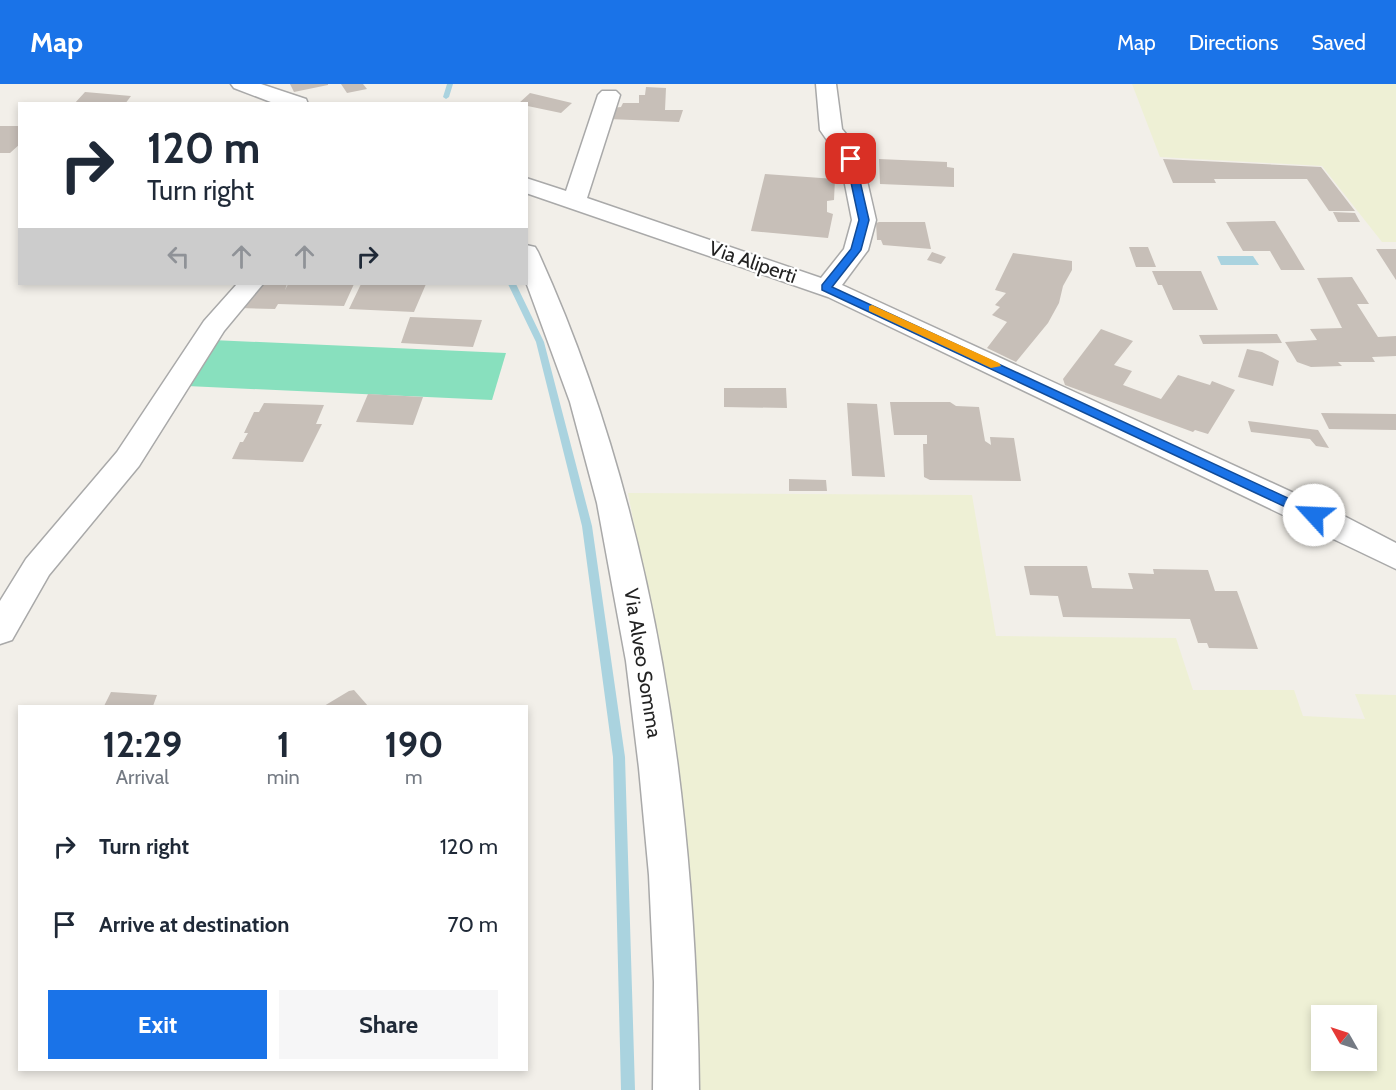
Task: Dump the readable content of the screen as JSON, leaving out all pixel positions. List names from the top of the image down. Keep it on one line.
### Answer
{"streets":{"street":["Via Aliperti","Via Alveo Somma"]},"north":"top left","page":{"header":"Map","nav":["Map","Directions","Saved"],"turn":["120 m","Turn right"],"eta":["12:29","Arrival","1","min","190","m"],"list":[{"name":"Turn right","value":"120 m"},{"name":"Arrive at destination","value":"70 m"}],"buttons":["Exit","Share"]}}
